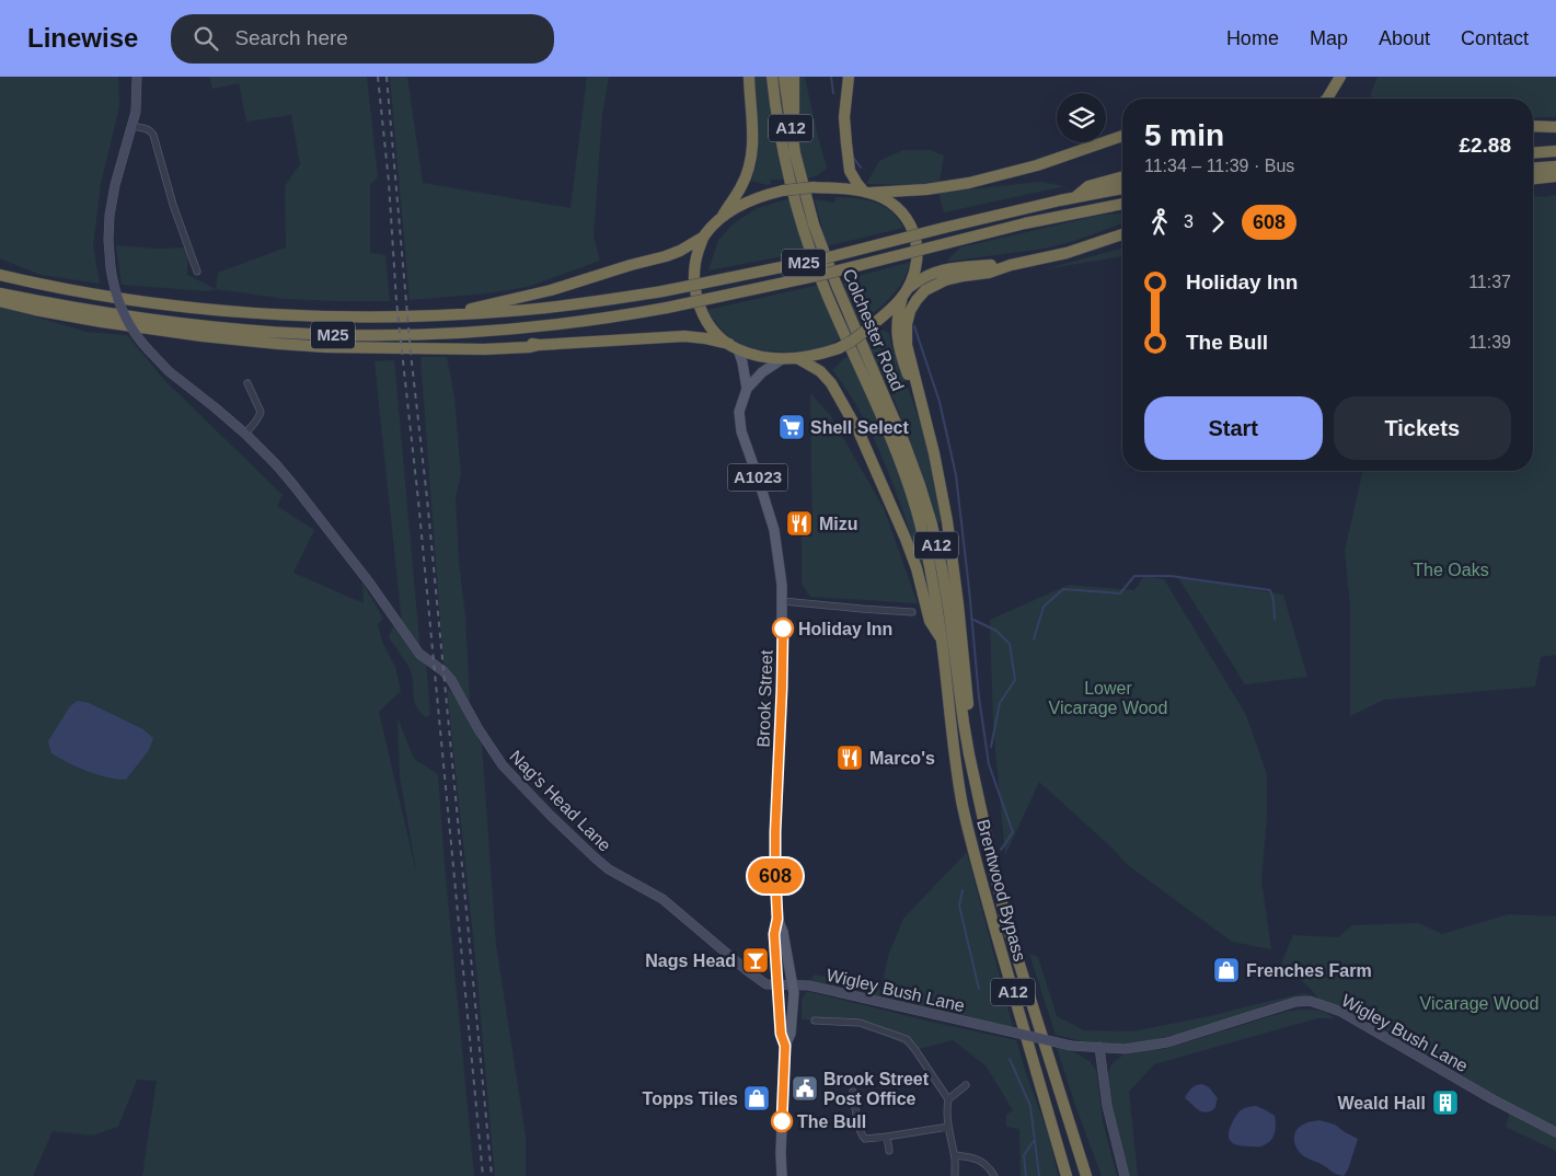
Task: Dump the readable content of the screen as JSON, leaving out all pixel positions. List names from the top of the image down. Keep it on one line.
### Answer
{"streets":{"highway":["A12","M25","Colchester Road","Brentwood Bypass"],"main road":["A1023","Brook Street"],"street":["Nag's Head Lane","Wigley Bush Lane"]},"crossings":[["A12","Colchester Road"],["A12","Brentwood Bypass"],["M25","Brook Street"],["Colchester Road","Brentwood Bypass"],["Brook Street","Nag's Head Lane"],["Brook Street","Wigley Bush Lane"],["Nag's Head Lane","Wigley Bush Lane"]],"parks":["The Oaks","Lower Vicarage Wood","Vicarage Wood"],"places":{"supermarket":["Shell Select"],"restaurant":["Mizu","Marco's"],"other":["Holiday Inn","The Bull"],"bar":["Nags Head"],"shop":["Frenches Farm","Topps Tiles"],"public building":["Brook Street Post Office"],"building":["Weald Hall"]},"lines":["bus line 608"],"page":{"header":"Linewise","search":"Search here","nav":["Home","Map","About","Contact"],"on_map":"608","heading":["5 min","11:34 – 11:39 · Bus","£2.88"],"legs":["3","608"],"list":[{"name":"Holiday Inn","value":"11:37"},{"name":"The Bull","value":"11:39"}],"buttons":["Start","Tickets"]}}
